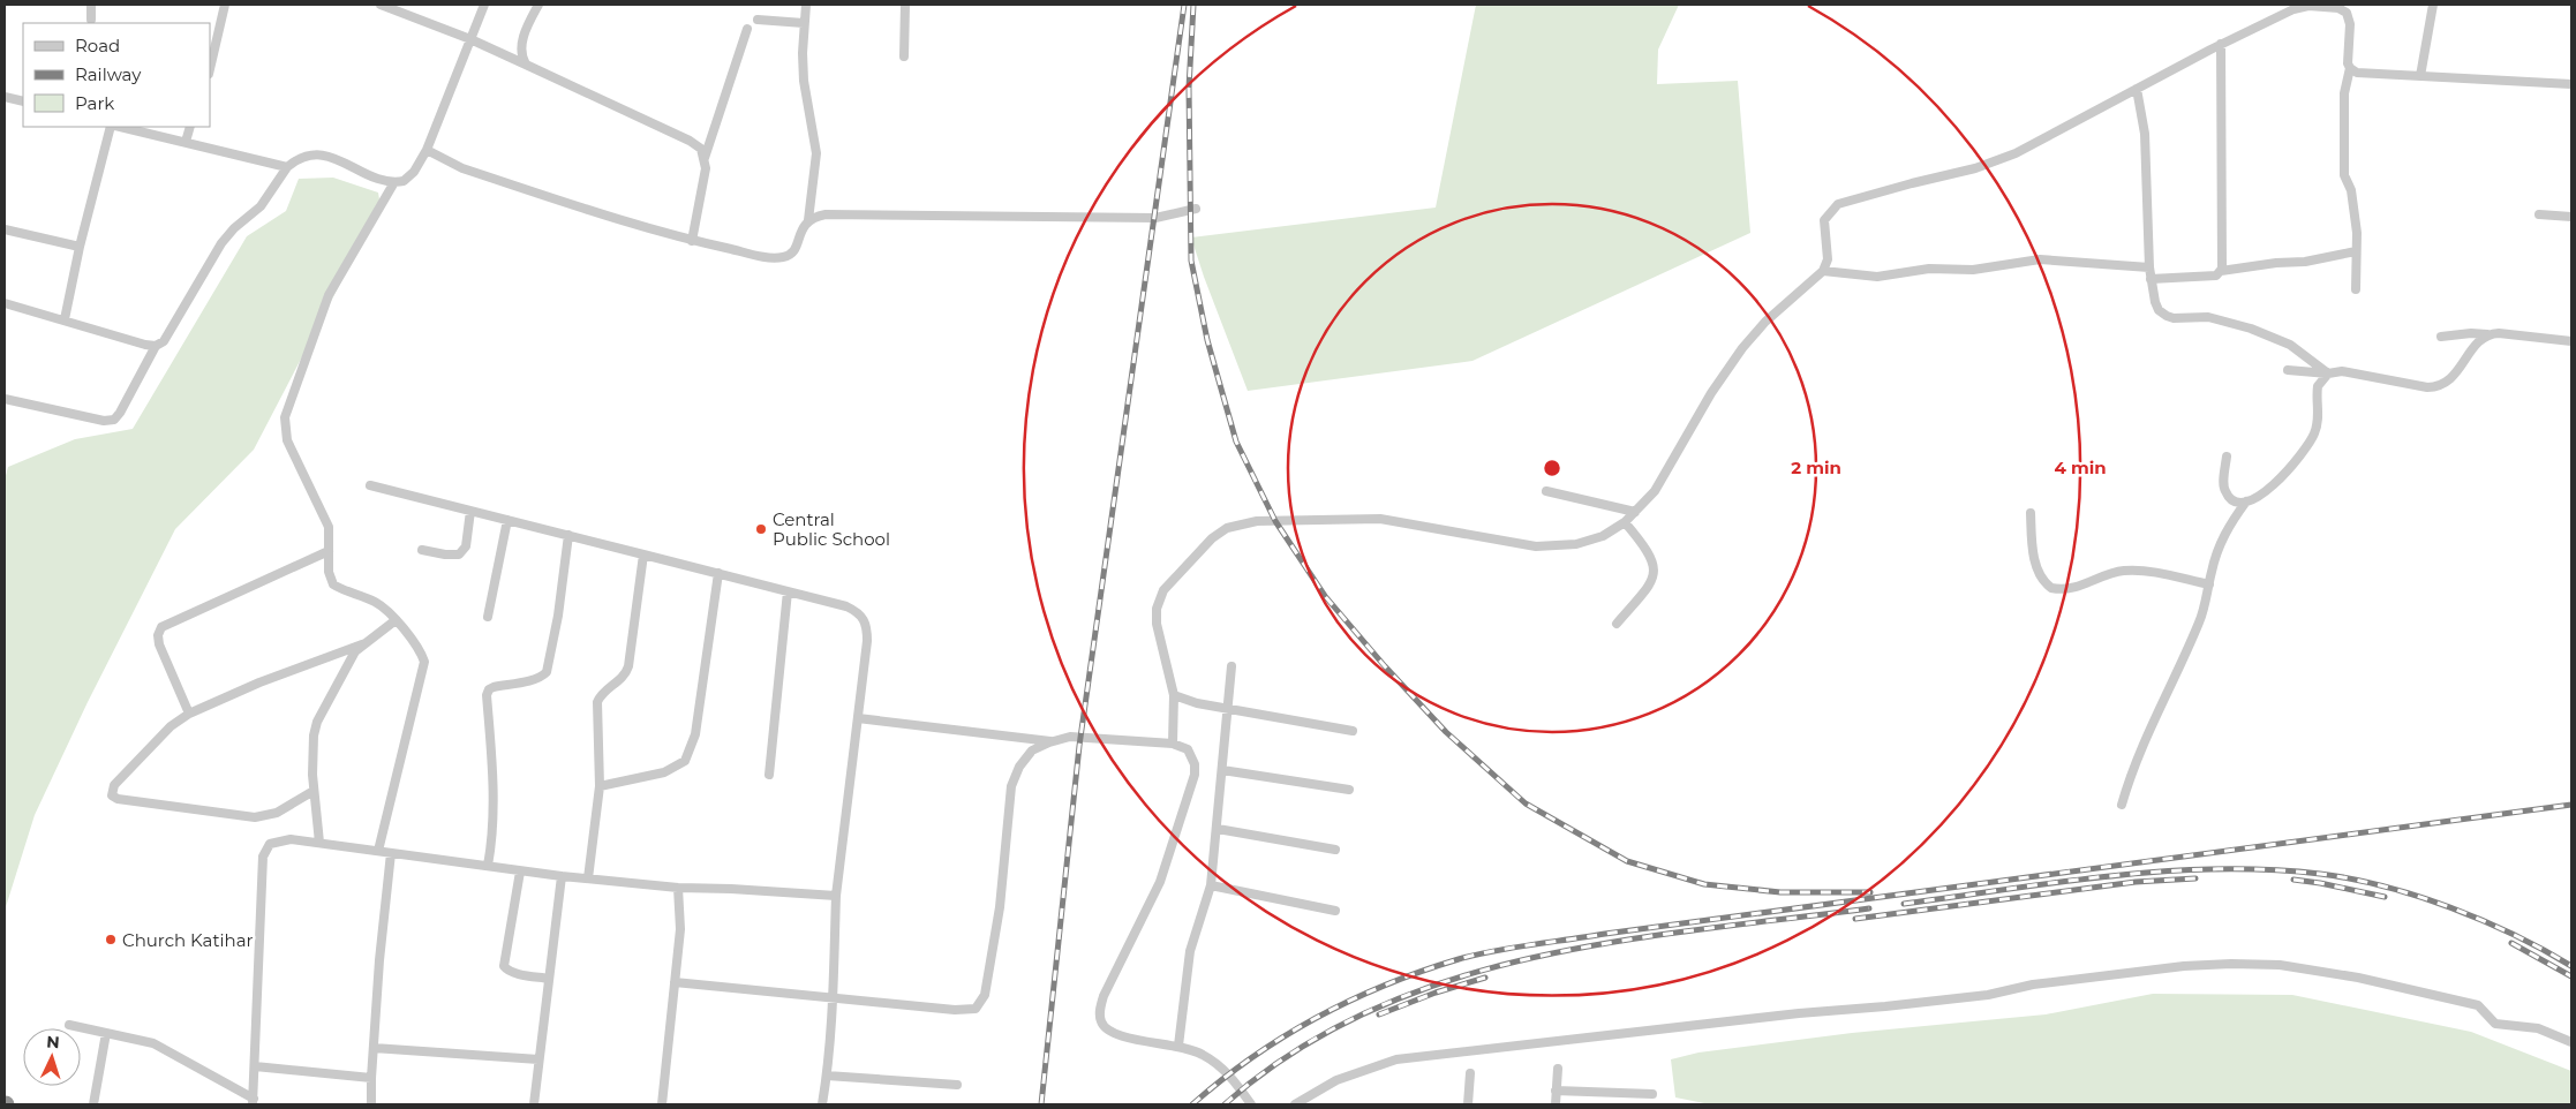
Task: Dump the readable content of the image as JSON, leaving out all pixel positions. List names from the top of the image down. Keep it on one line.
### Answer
{"places":["Central Public School","Church Katihar"],"legend":["Road","Railway","Park"],"north":"top","rings":["2 min","4 min"]}
